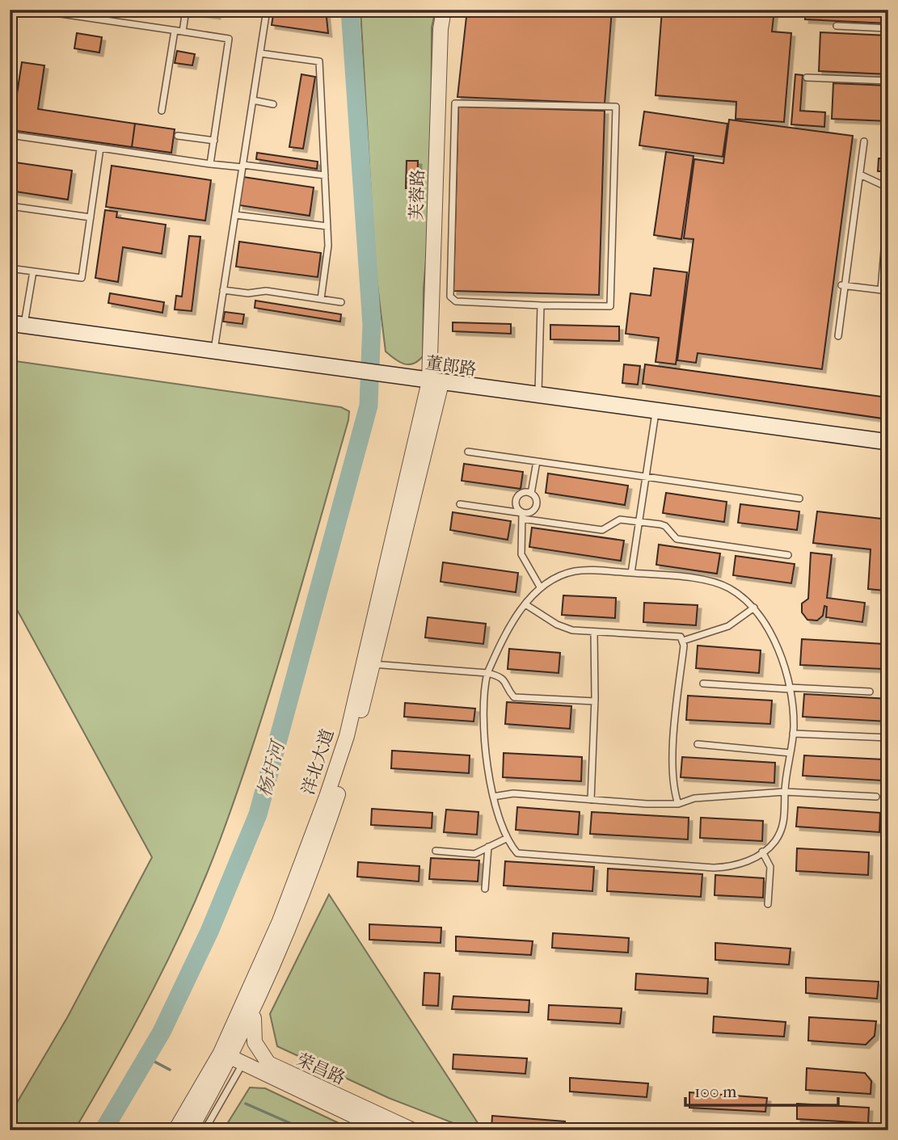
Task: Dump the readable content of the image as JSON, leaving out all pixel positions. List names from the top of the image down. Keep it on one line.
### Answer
{"streets":{"main road":["董郎路"],"street":["芙蓉路","洋北大道","荣昌路"]},"crossings":[["芙蓉路","董郎路"],["芙蓉路","洋北大道"],["董郎路","洋北大道"],["洋北大道","荣昌路"]],"water":["杨圩河"],"scale_bar":"100 m"}
